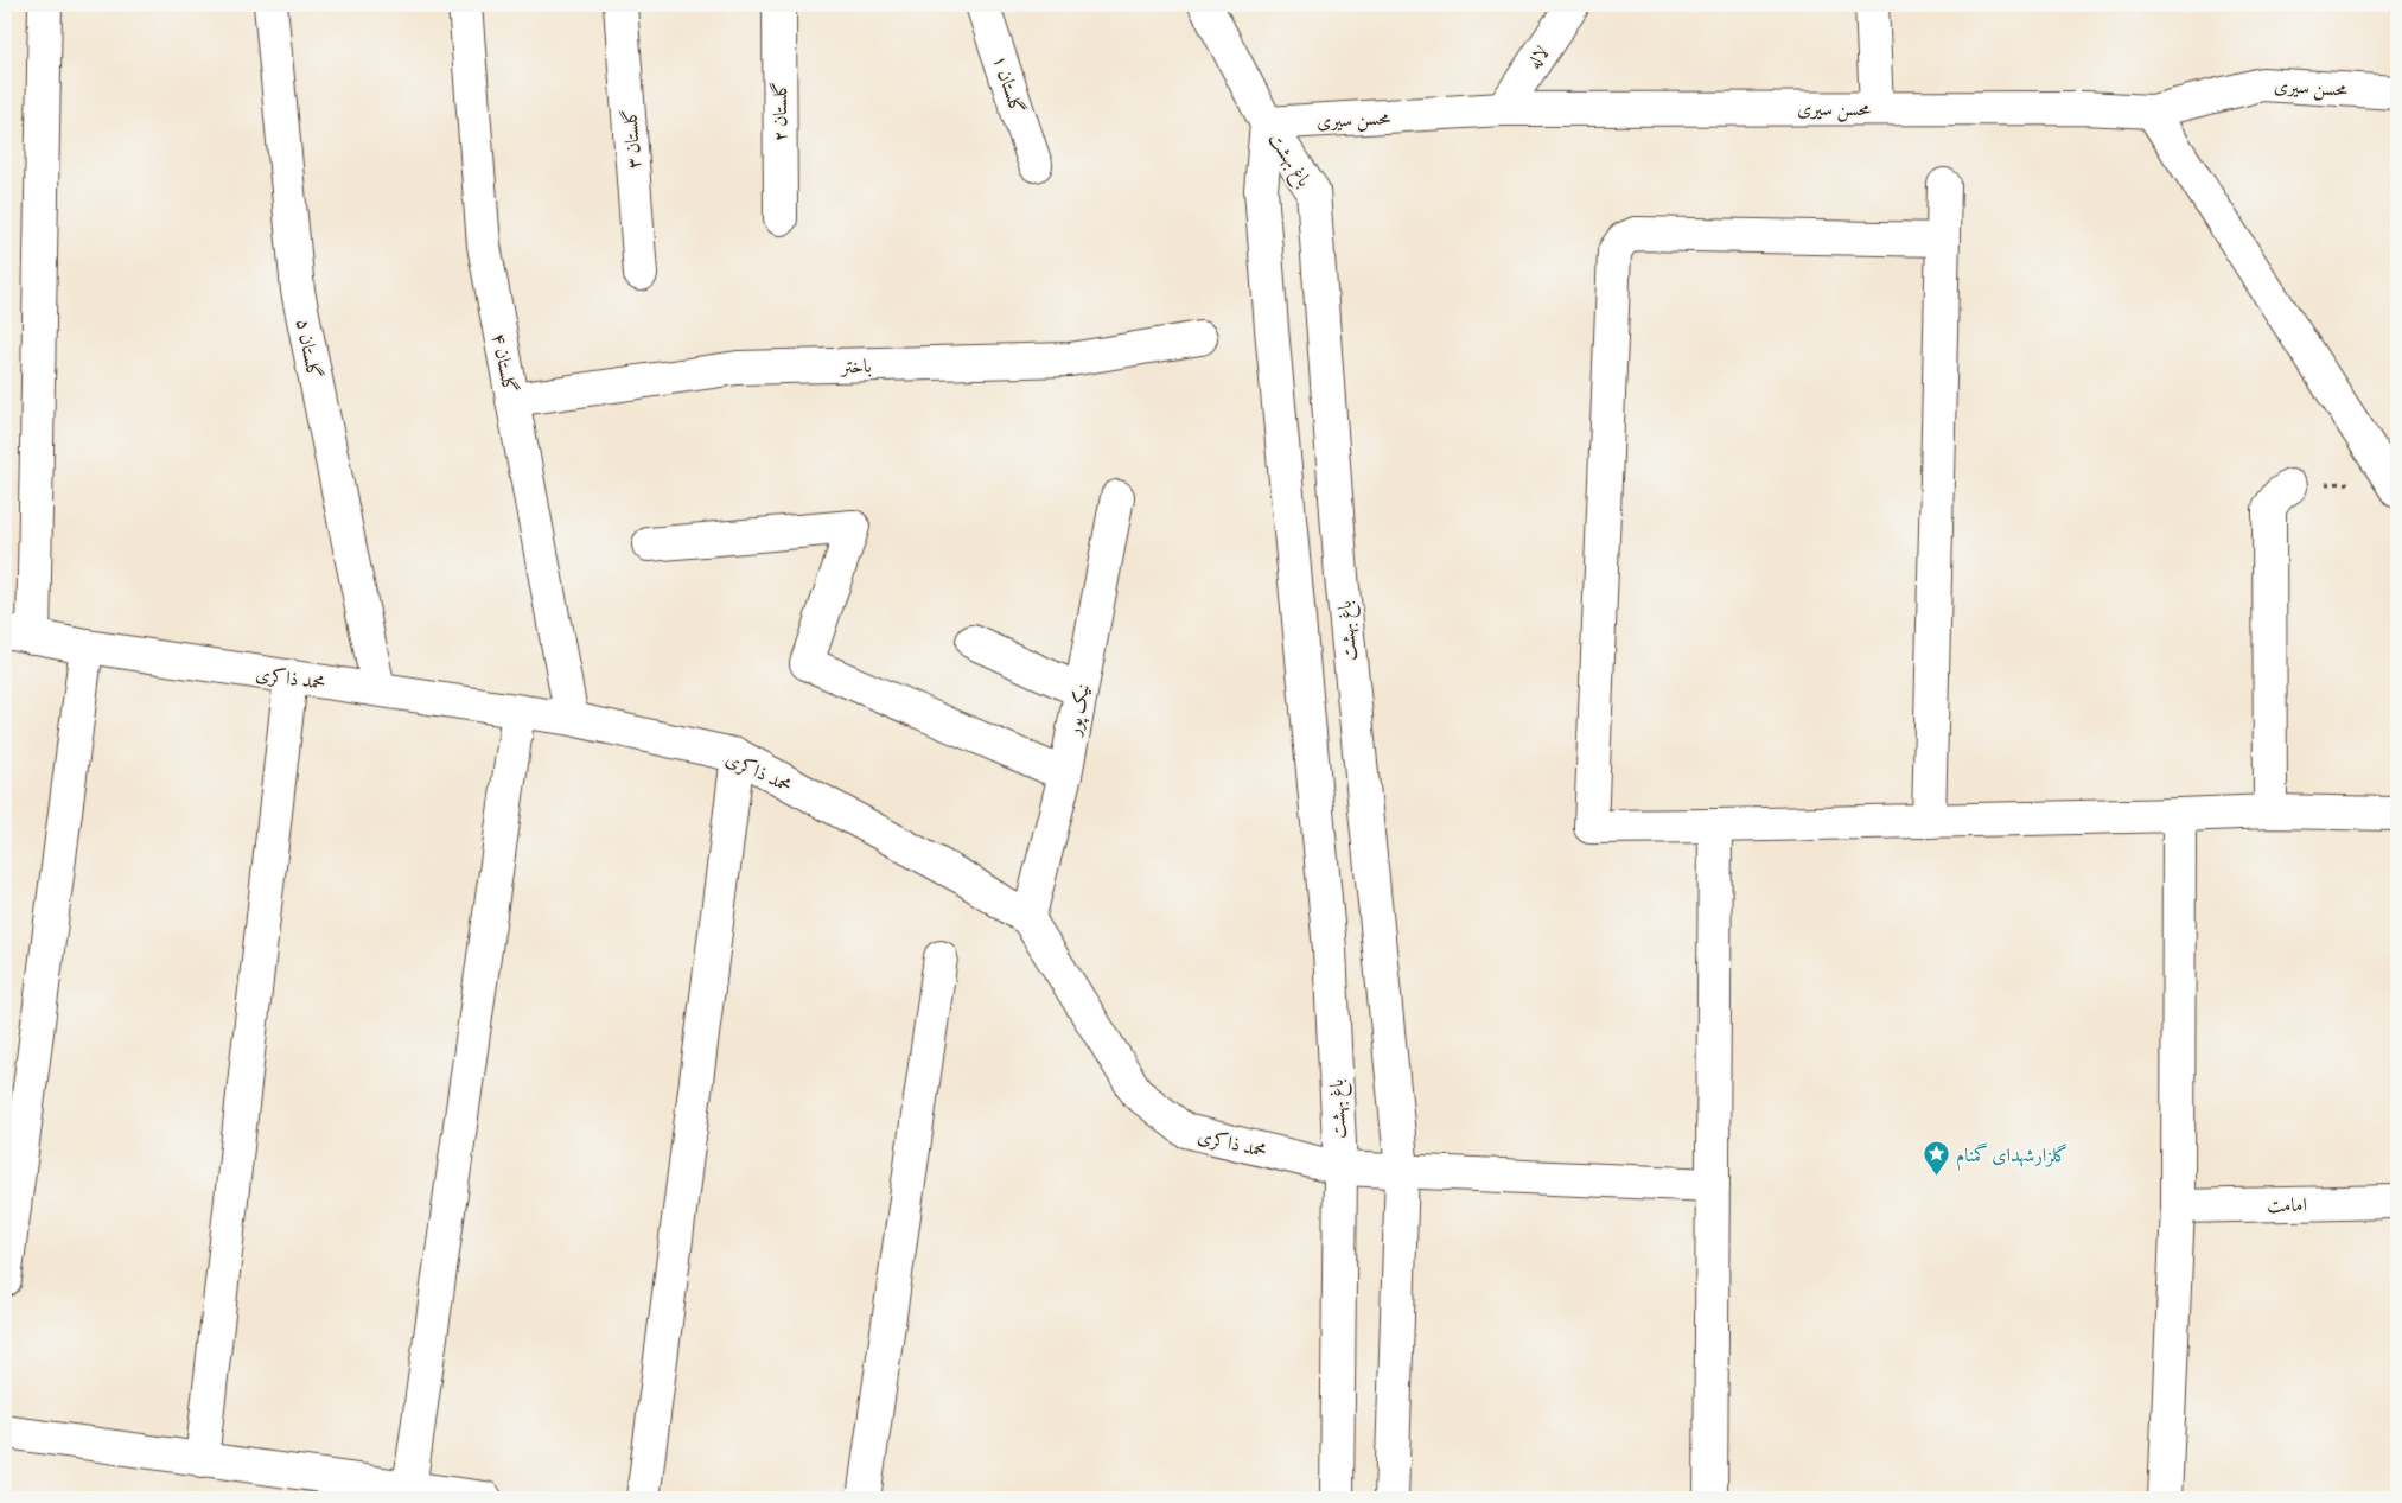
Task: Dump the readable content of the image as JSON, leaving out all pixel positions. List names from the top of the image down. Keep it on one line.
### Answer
{"streets":{"street":["لاله","گلستان ۱","محسن سیری","گلستان ۲","گلستان ۳","باغ بهشت","گلستان ۵","گلستان ۴","باختر","محمد ذاکری","نیک پور","امامت"]},"crossings":[["لاله","محسن سیری"],["محسن سیری","باغ بهشت"],["باغ بهشت","محمد ذاکری"],["گلستان ۵","محمد ذاکری"],["گلستان ۴","باختر"],["گلستان ۴","محمد ذاکری"],["محمد ذاکری","نیک پور"]],"places":{"place":["گلزارشهدای گمنام"]}}
